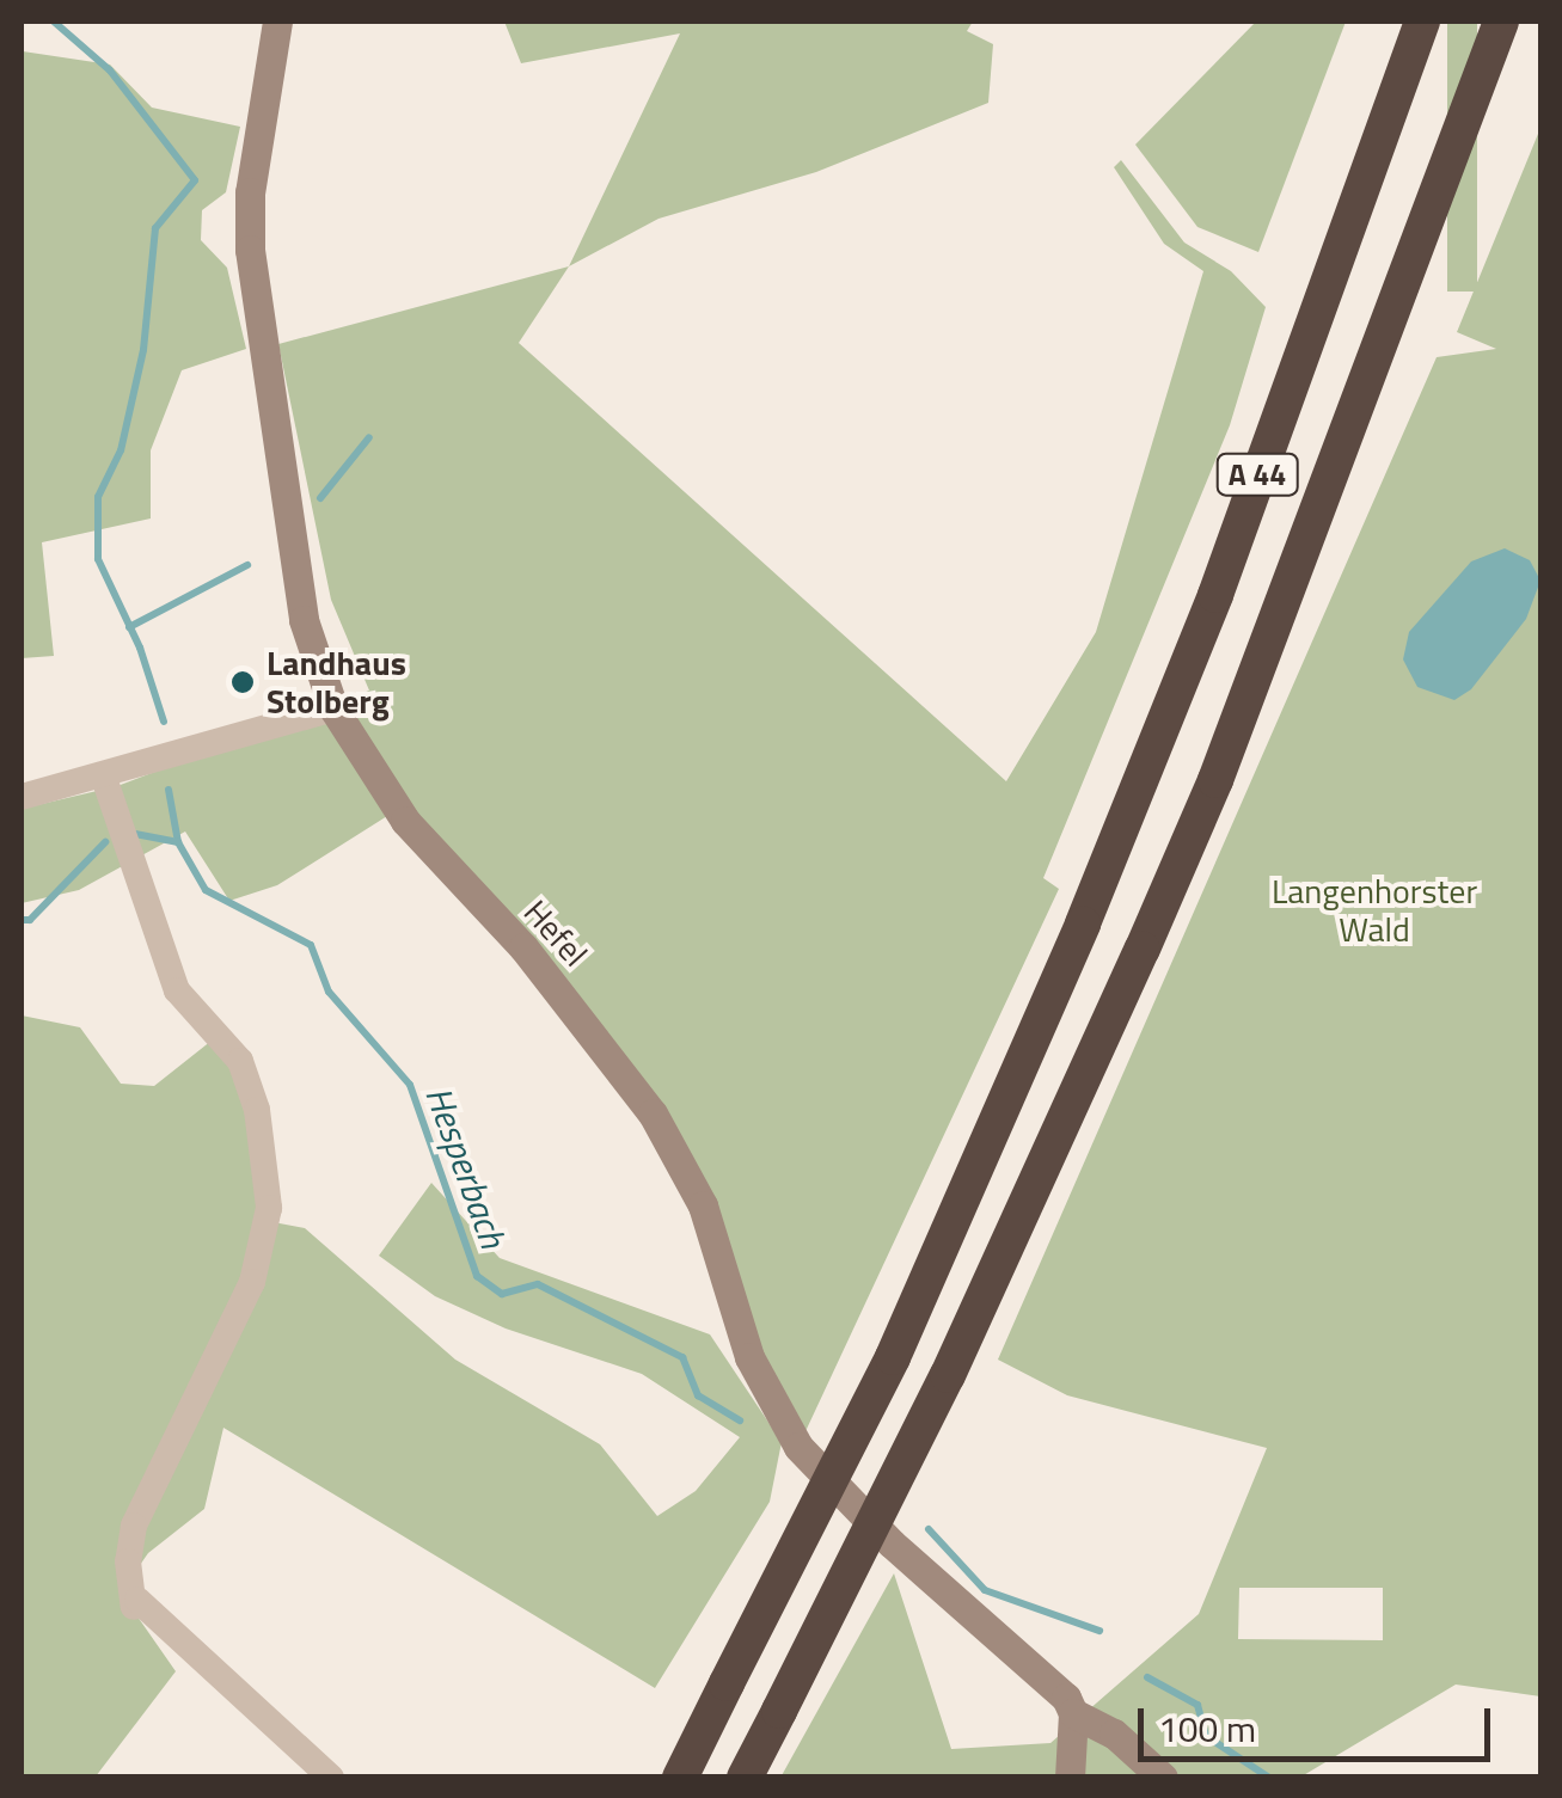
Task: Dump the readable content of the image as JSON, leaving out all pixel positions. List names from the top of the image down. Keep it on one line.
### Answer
{"streets":{"highway":["A 44"],"main road":["Hefel"]},"water":["Hesperbach"],"parks":["Langenhorster Wald"],"places":["Landhaus Stolberg"],"scale_bar":"100 m"}
